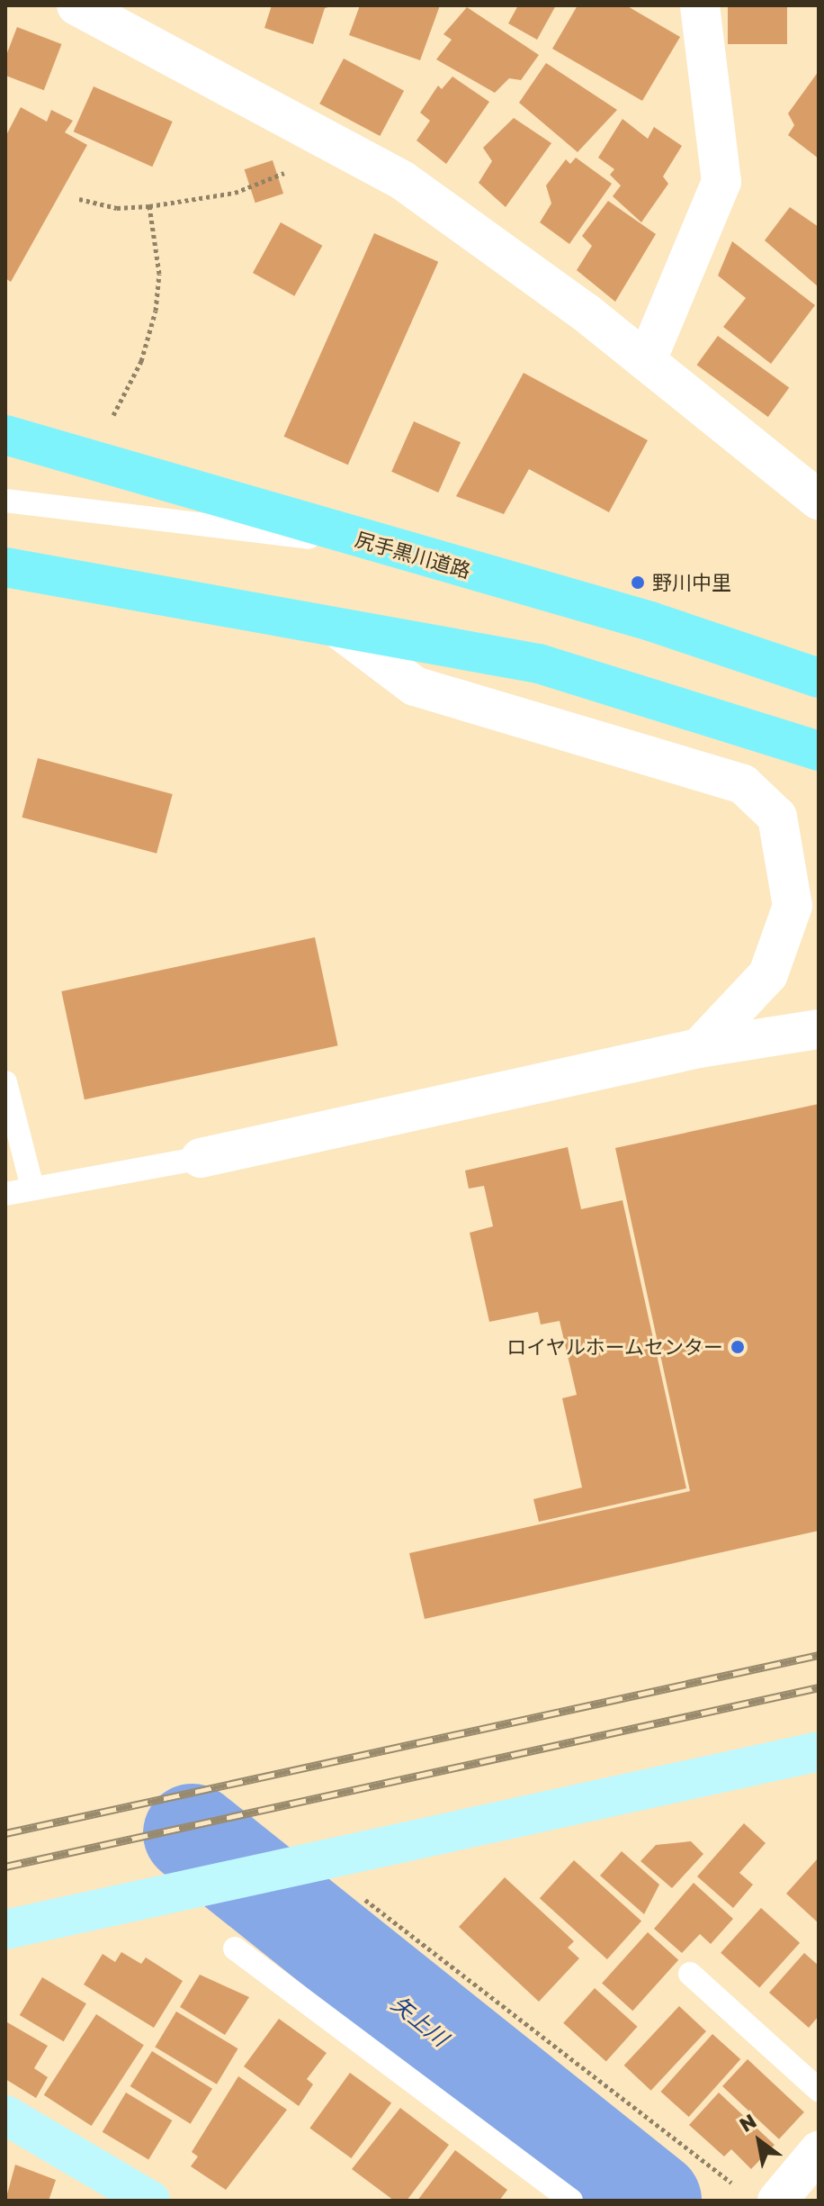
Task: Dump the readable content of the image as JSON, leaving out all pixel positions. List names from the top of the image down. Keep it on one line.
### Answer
{"streets":{"main road":["尻手黒川道路"]},"water":["矢上川"],"places":["野川中里","ロイヤルホームセンター"],"north":"top left"}
